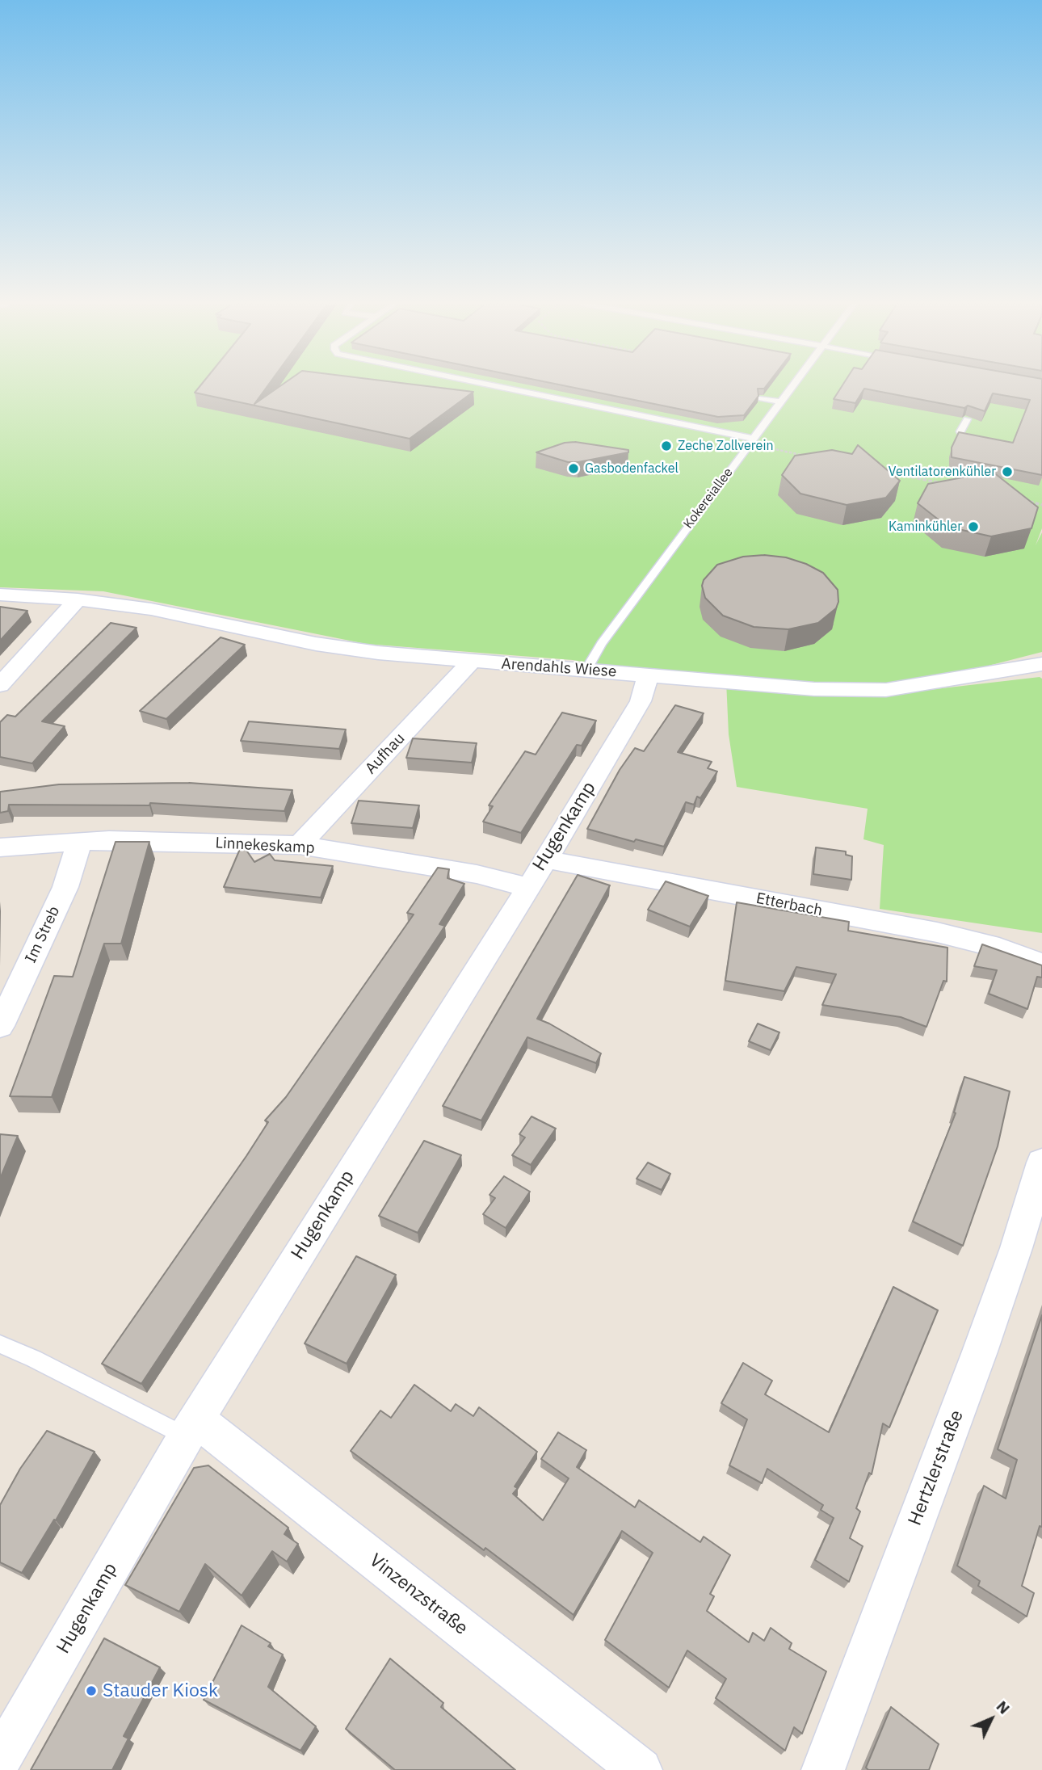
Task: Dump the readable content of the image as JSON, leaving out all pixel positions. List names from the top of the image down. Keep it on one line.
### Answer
{"streets":{"street":["Arendahls Wiese","Aufhau","Hugenkamp","Linnekeskamp","Etterbach","Im Streb","Hertzlerstraße","Vinzenzstraße"],"lane":["Kokereiallee"]},"crossings":[["Kokereiallee","Arendahls Wiese"],["Arendahls Wiese","Aufhau"],["Arendahls Wiese","Hugenkamp"],["Aufhau","Linnekeskamp"],["Hugenkamp","Linnekeskamp"],["Hugenkamp","Etterbach"],["Hugenkamp","Vinzenzstraße"],["Linnekeskamp","Im Streb"]],"places":["Zeche Zollverein","Gasbodenfackel","Ventilatorenkühler","Kaminkühler","Stauder Kiosk"],"north":"top right"}
